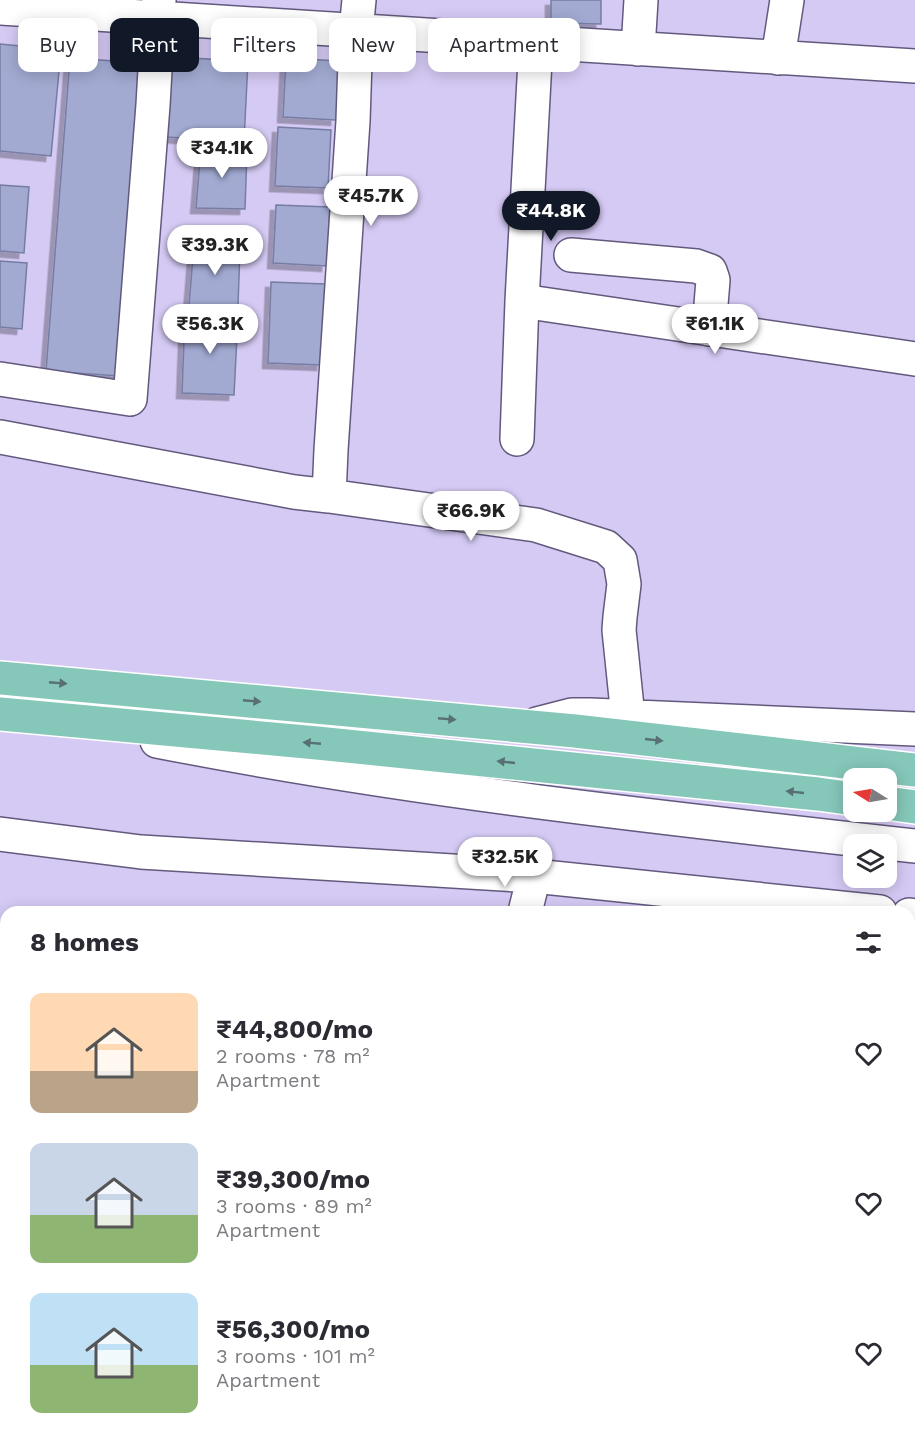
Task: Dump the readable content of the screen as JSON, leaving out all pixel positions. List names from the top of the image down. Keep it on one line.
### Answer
{"north":"left","page":{"chip":["Buy","Rent","Filters","New","Apartment"],"price":["₹34.1K","₹45.7K","₹44.8K","₹39.3K","₹56.3K","₹61.1K","₹66.9K","₹32.5K"],"heading":"8 homes","list":[{"name":"₹44,800/mo","note":"2 rooms · 78 m² · Apartment"},{"name":"₹39,300/mo","note":"3 rooms · 89 m² · Apartment"},{"name":"₹56,300/mo","note":"3 rooms · 101 m² · Apartment"}]}}
